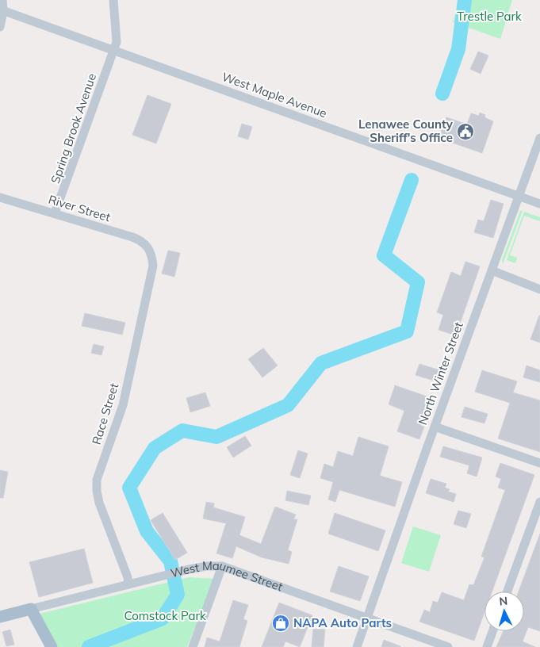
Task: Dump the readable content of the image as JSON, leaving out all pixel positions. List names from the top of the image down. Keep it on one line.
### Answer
{"streets":{"main road":["West Maumee Street"],"street":["West Maple Avenue","Spring Brook Avenue","River Street","North Winter Street","Race Street"]},"crossings":[["West Maple Avenue","Spring Brook Avenue"],["West Maple Avenue","North Winter Street"],["Spring Brook Avenue","River Street"],["River Street","Race Street"],["North Winter Street","West Maumee Street"],["Race Street","West Maumee Street"]],"parks":["Trestle Park","Comstock Park"],"places":{"public building":["Lenawee County Sheriff's Office"],"shop":["NAPA Auto Parts"]},"north":"top"}
